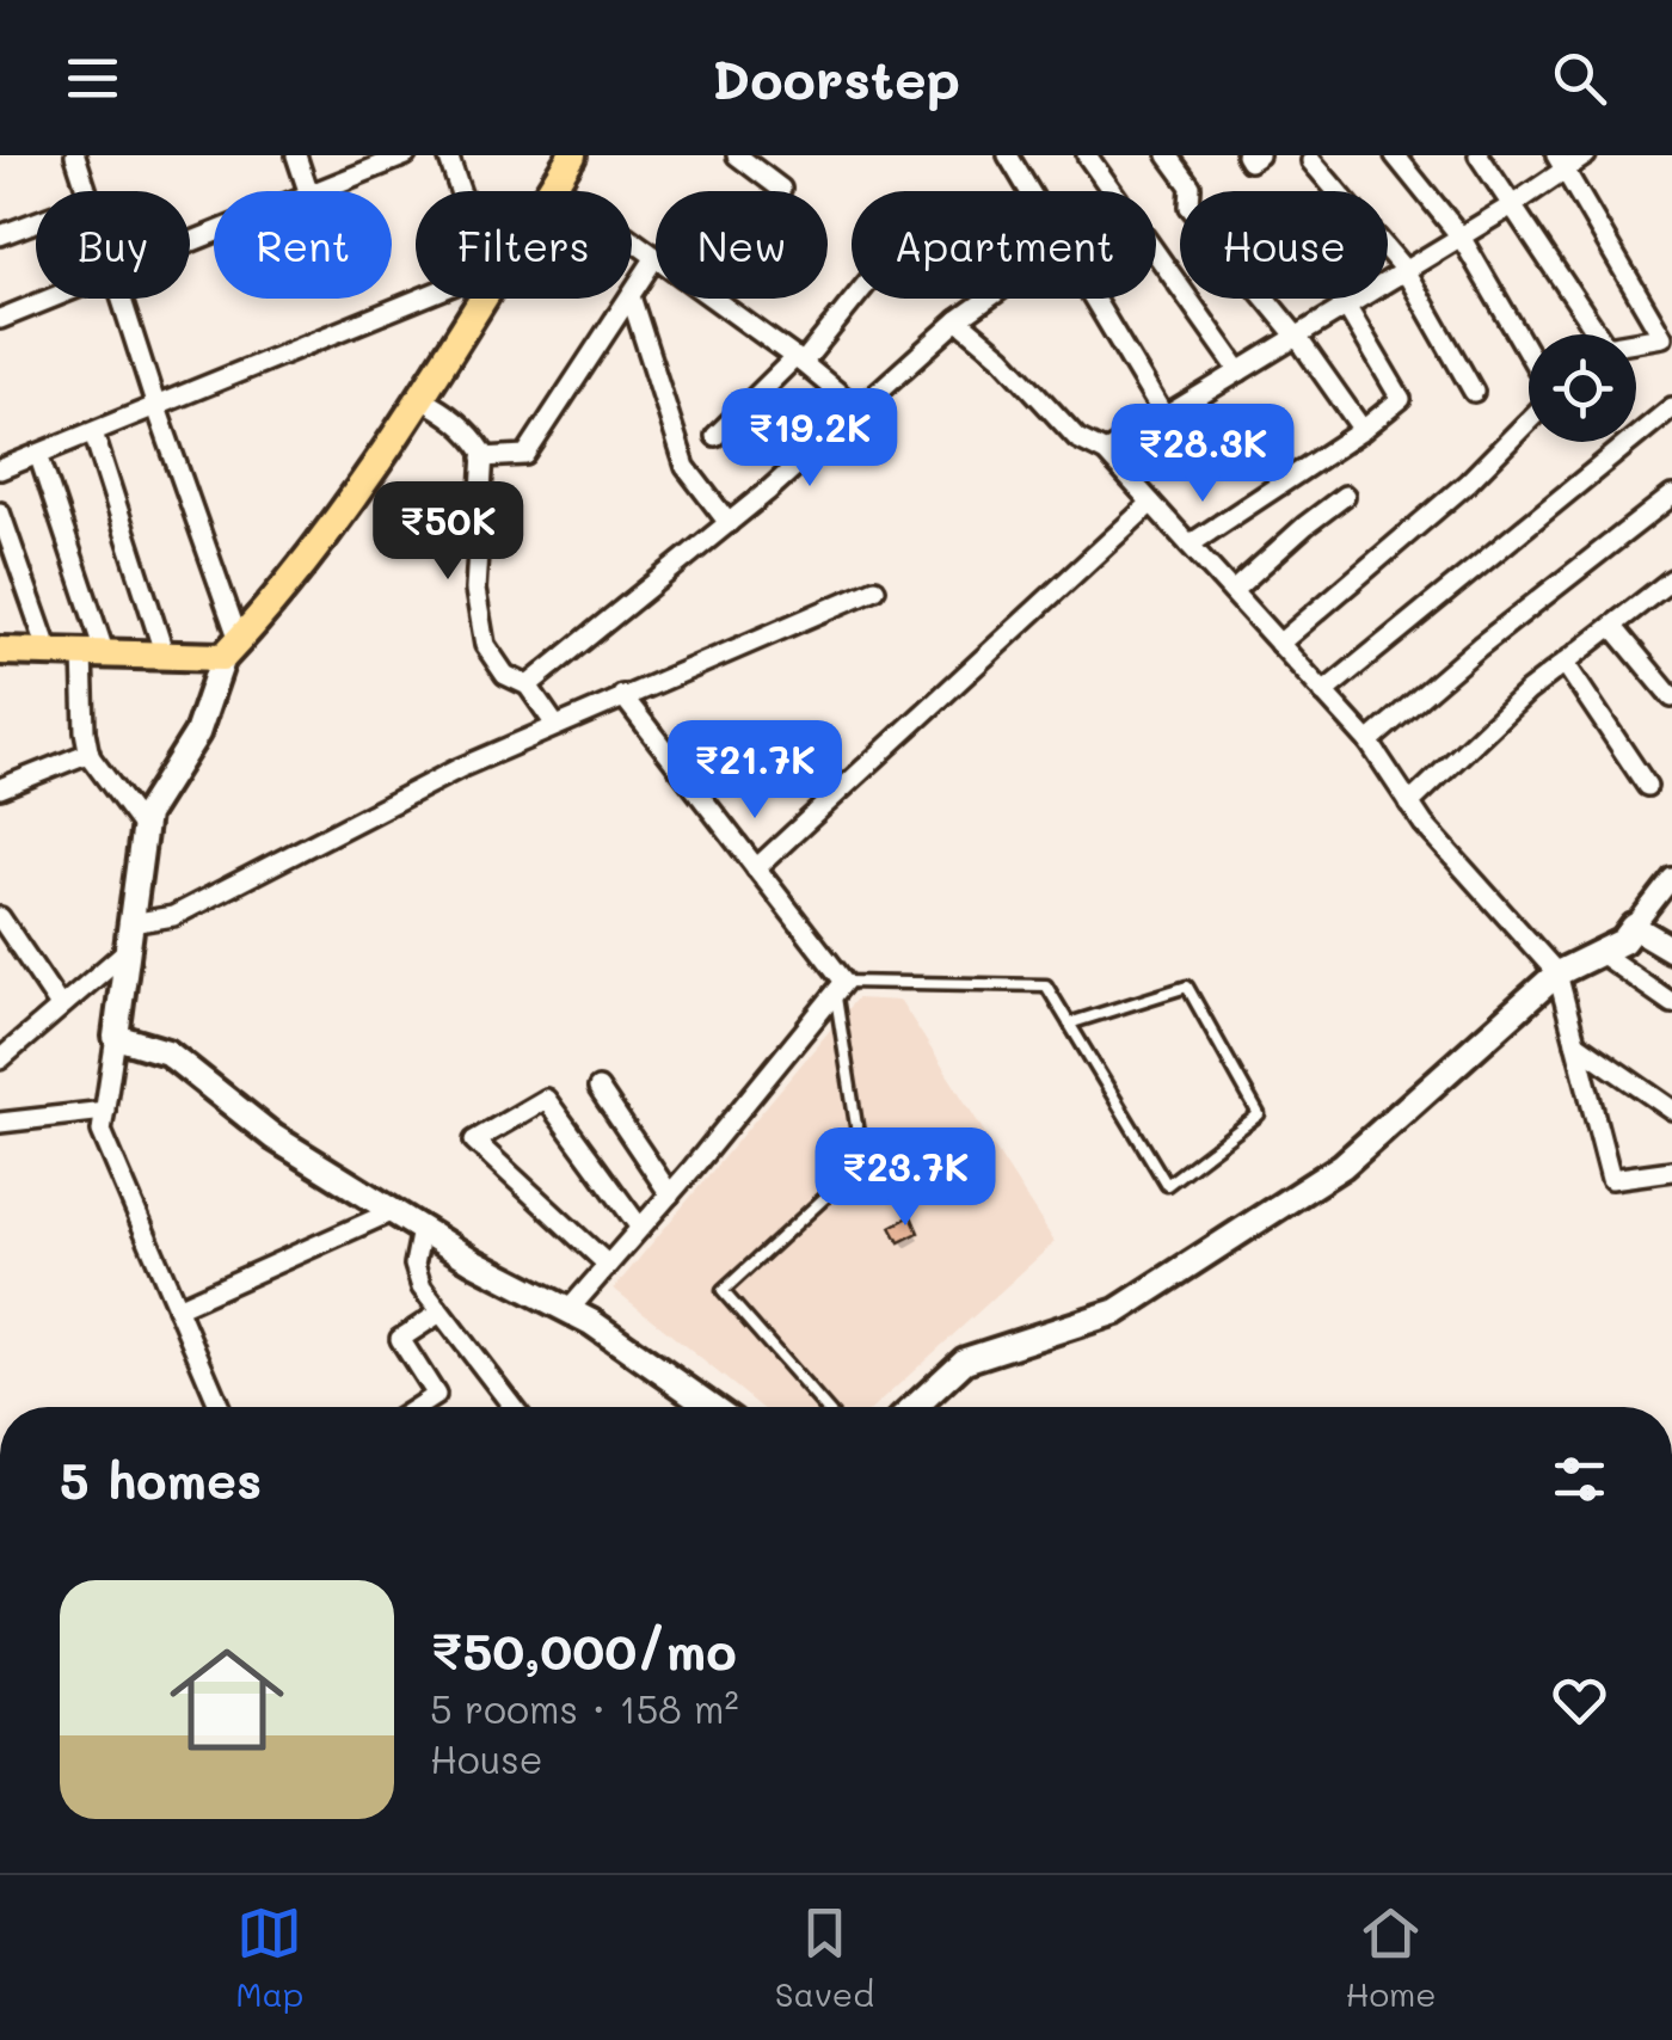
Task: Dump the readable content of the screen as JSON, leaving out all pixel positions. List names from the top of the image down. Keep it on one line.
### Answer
{"page":{"header":"Doorstep","chip":["Buy","Rent","Filters","New","Apartment","House"],"price":["₹19.2K","₹28.3K","₹50K","₹21.7K","₹23.7K"],"heading":"5 homes","list":[{"name":"₹50,000/mo","note":"5 rooms · 158 m² · House"}],"tabs":["Map","Saved","Home"]}}
